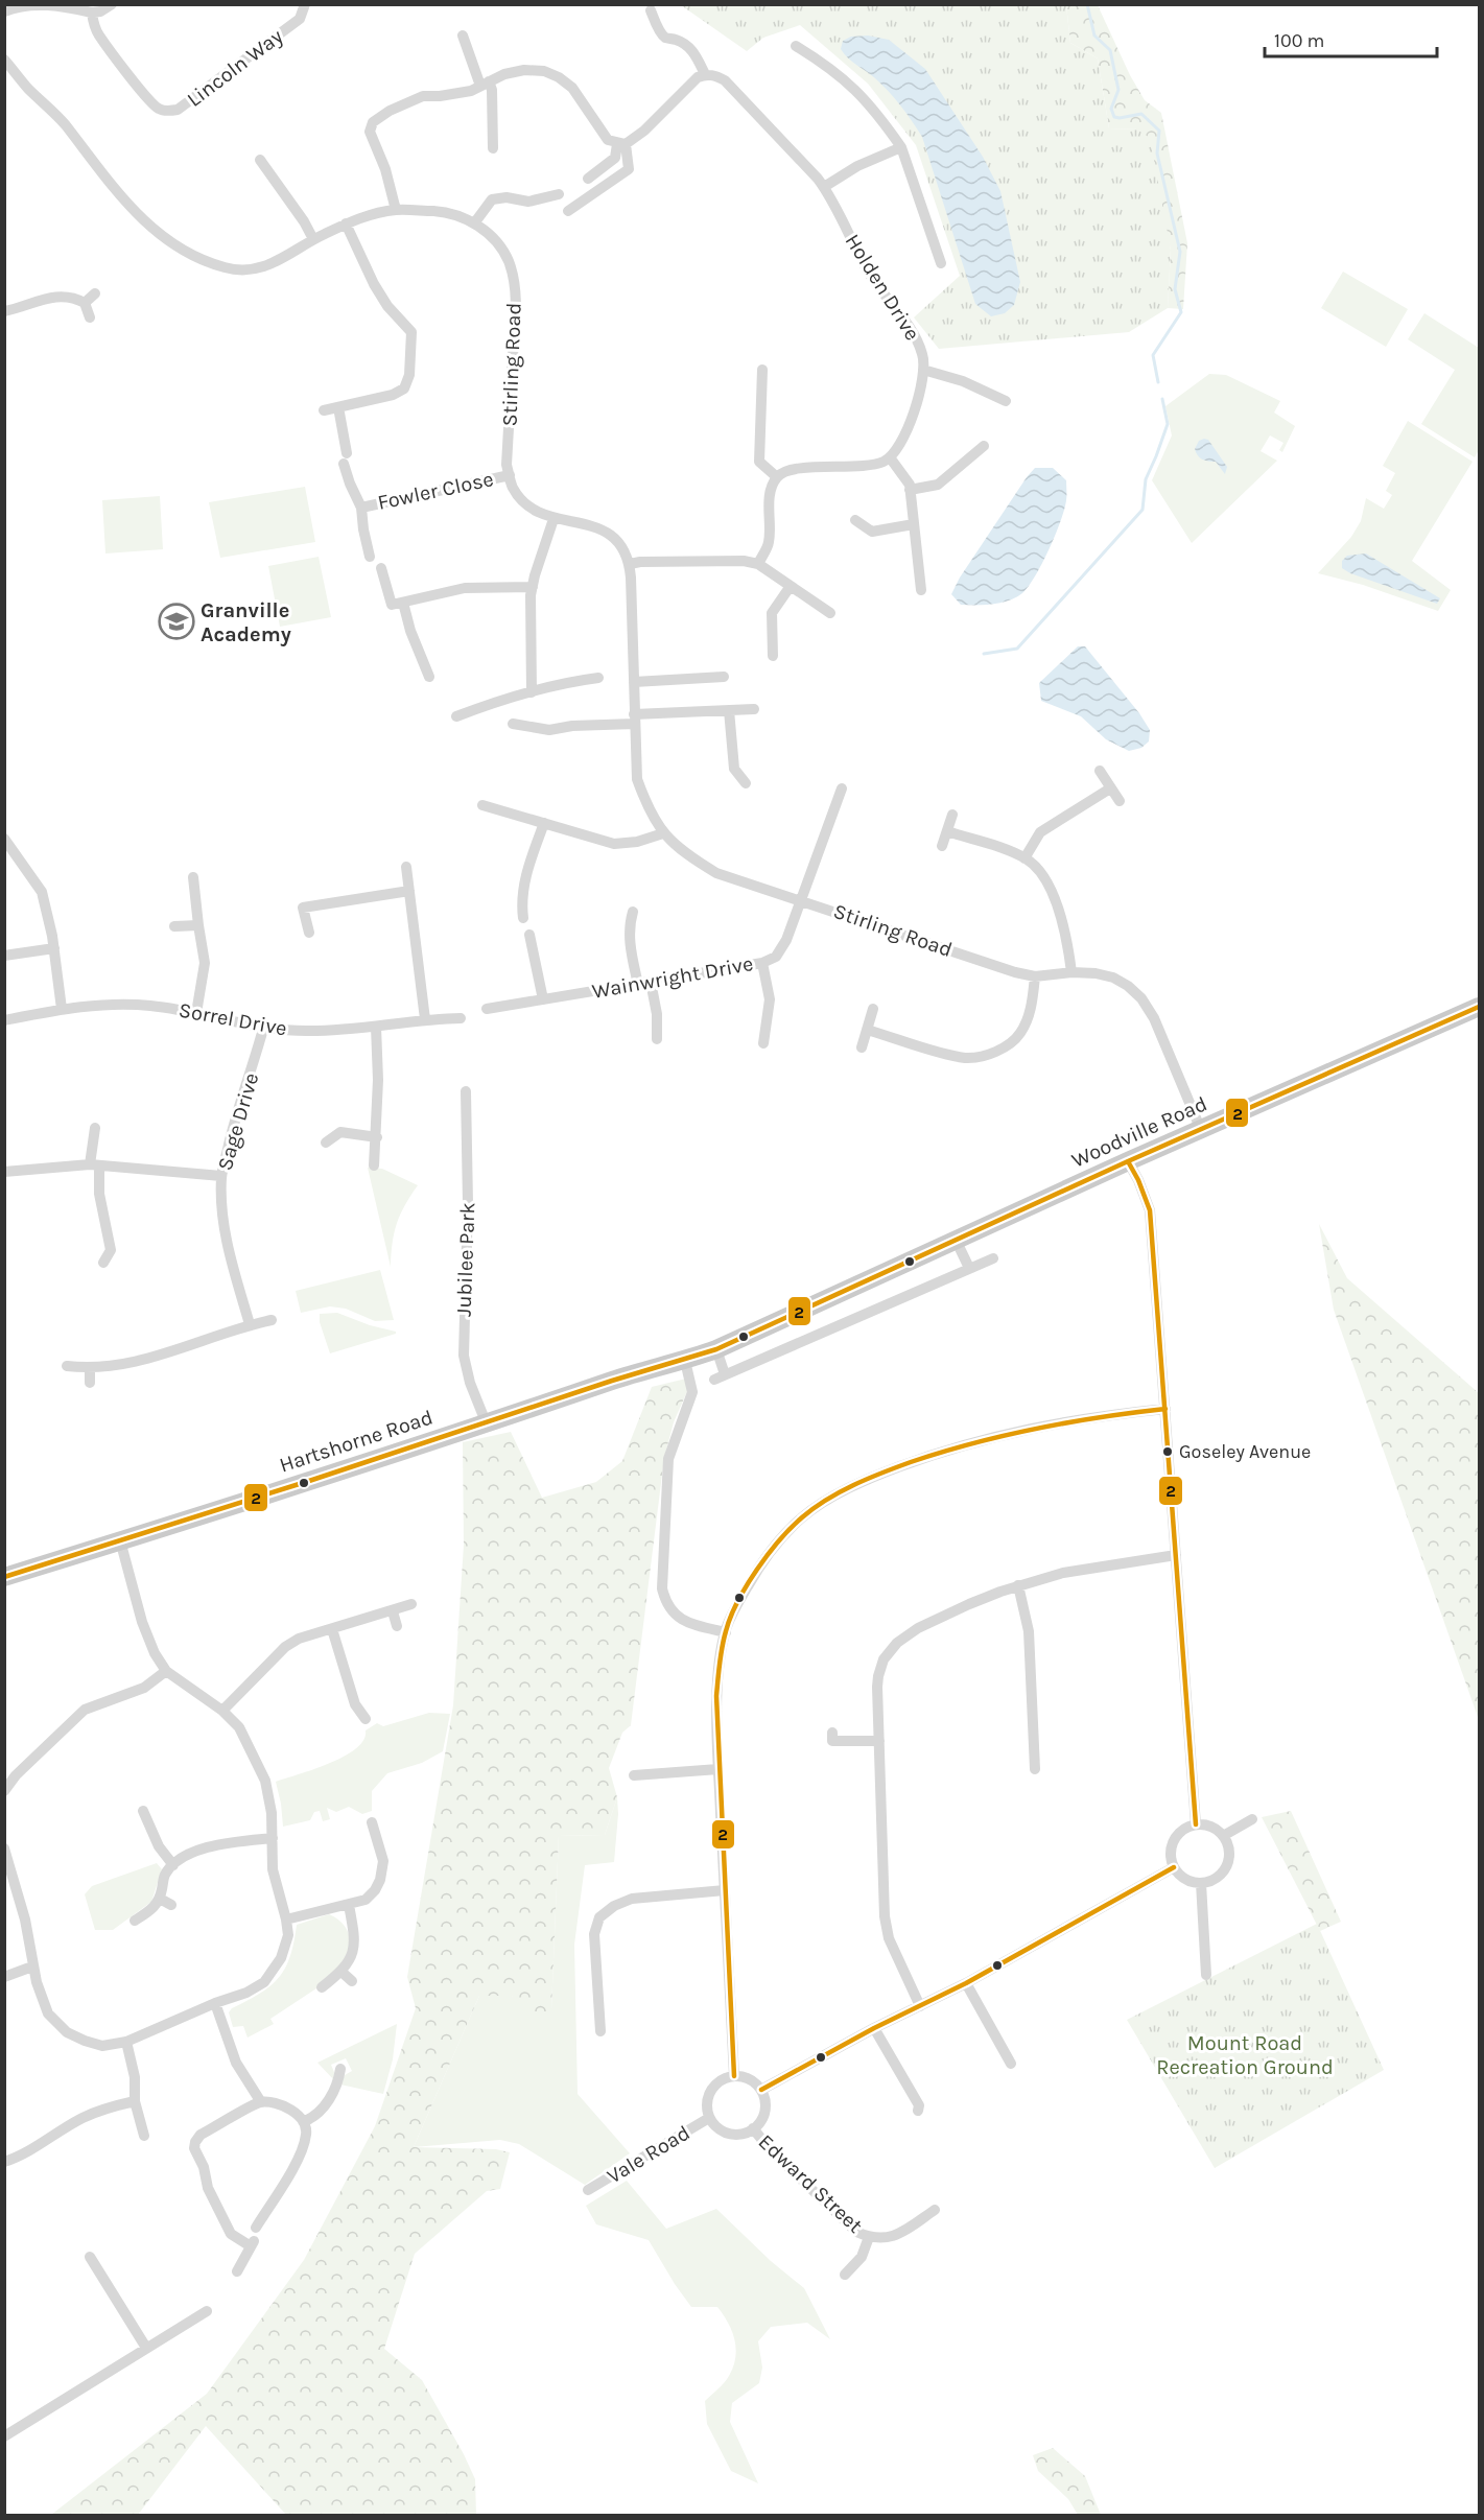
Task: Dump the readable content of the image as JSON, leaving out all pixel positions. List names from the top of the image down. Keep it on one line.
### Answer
{"streets":{"main road":["Woodville Road","Hartshorne Road"],"street":["Lincoln Way","Holden Drive","Stirling Road","Fowler Close","Wainwright Drive","Sorrel Drive","Sage Drive","Jubilee Park","Vale Road","Edward Street"]},"crossings":[["Stirling Road","Fowler Close"],["Stirling Road","Wainwright Drive"],["Stirling Road","Woodville Road"],["Sorrel Drive","Sage Drive"],["Woodville Road","Hartshorne Road"],["Jubilee Park","Hartshorne Road"],["Vale Road","Edward Street"]],"parks":["Mount Road Recreation Ground"],"places":{"school or university":["Granville Academy"],"other":["Goseley Avenue"]},"lines":["transit line 2"],"scale_bar":"100 m"}
